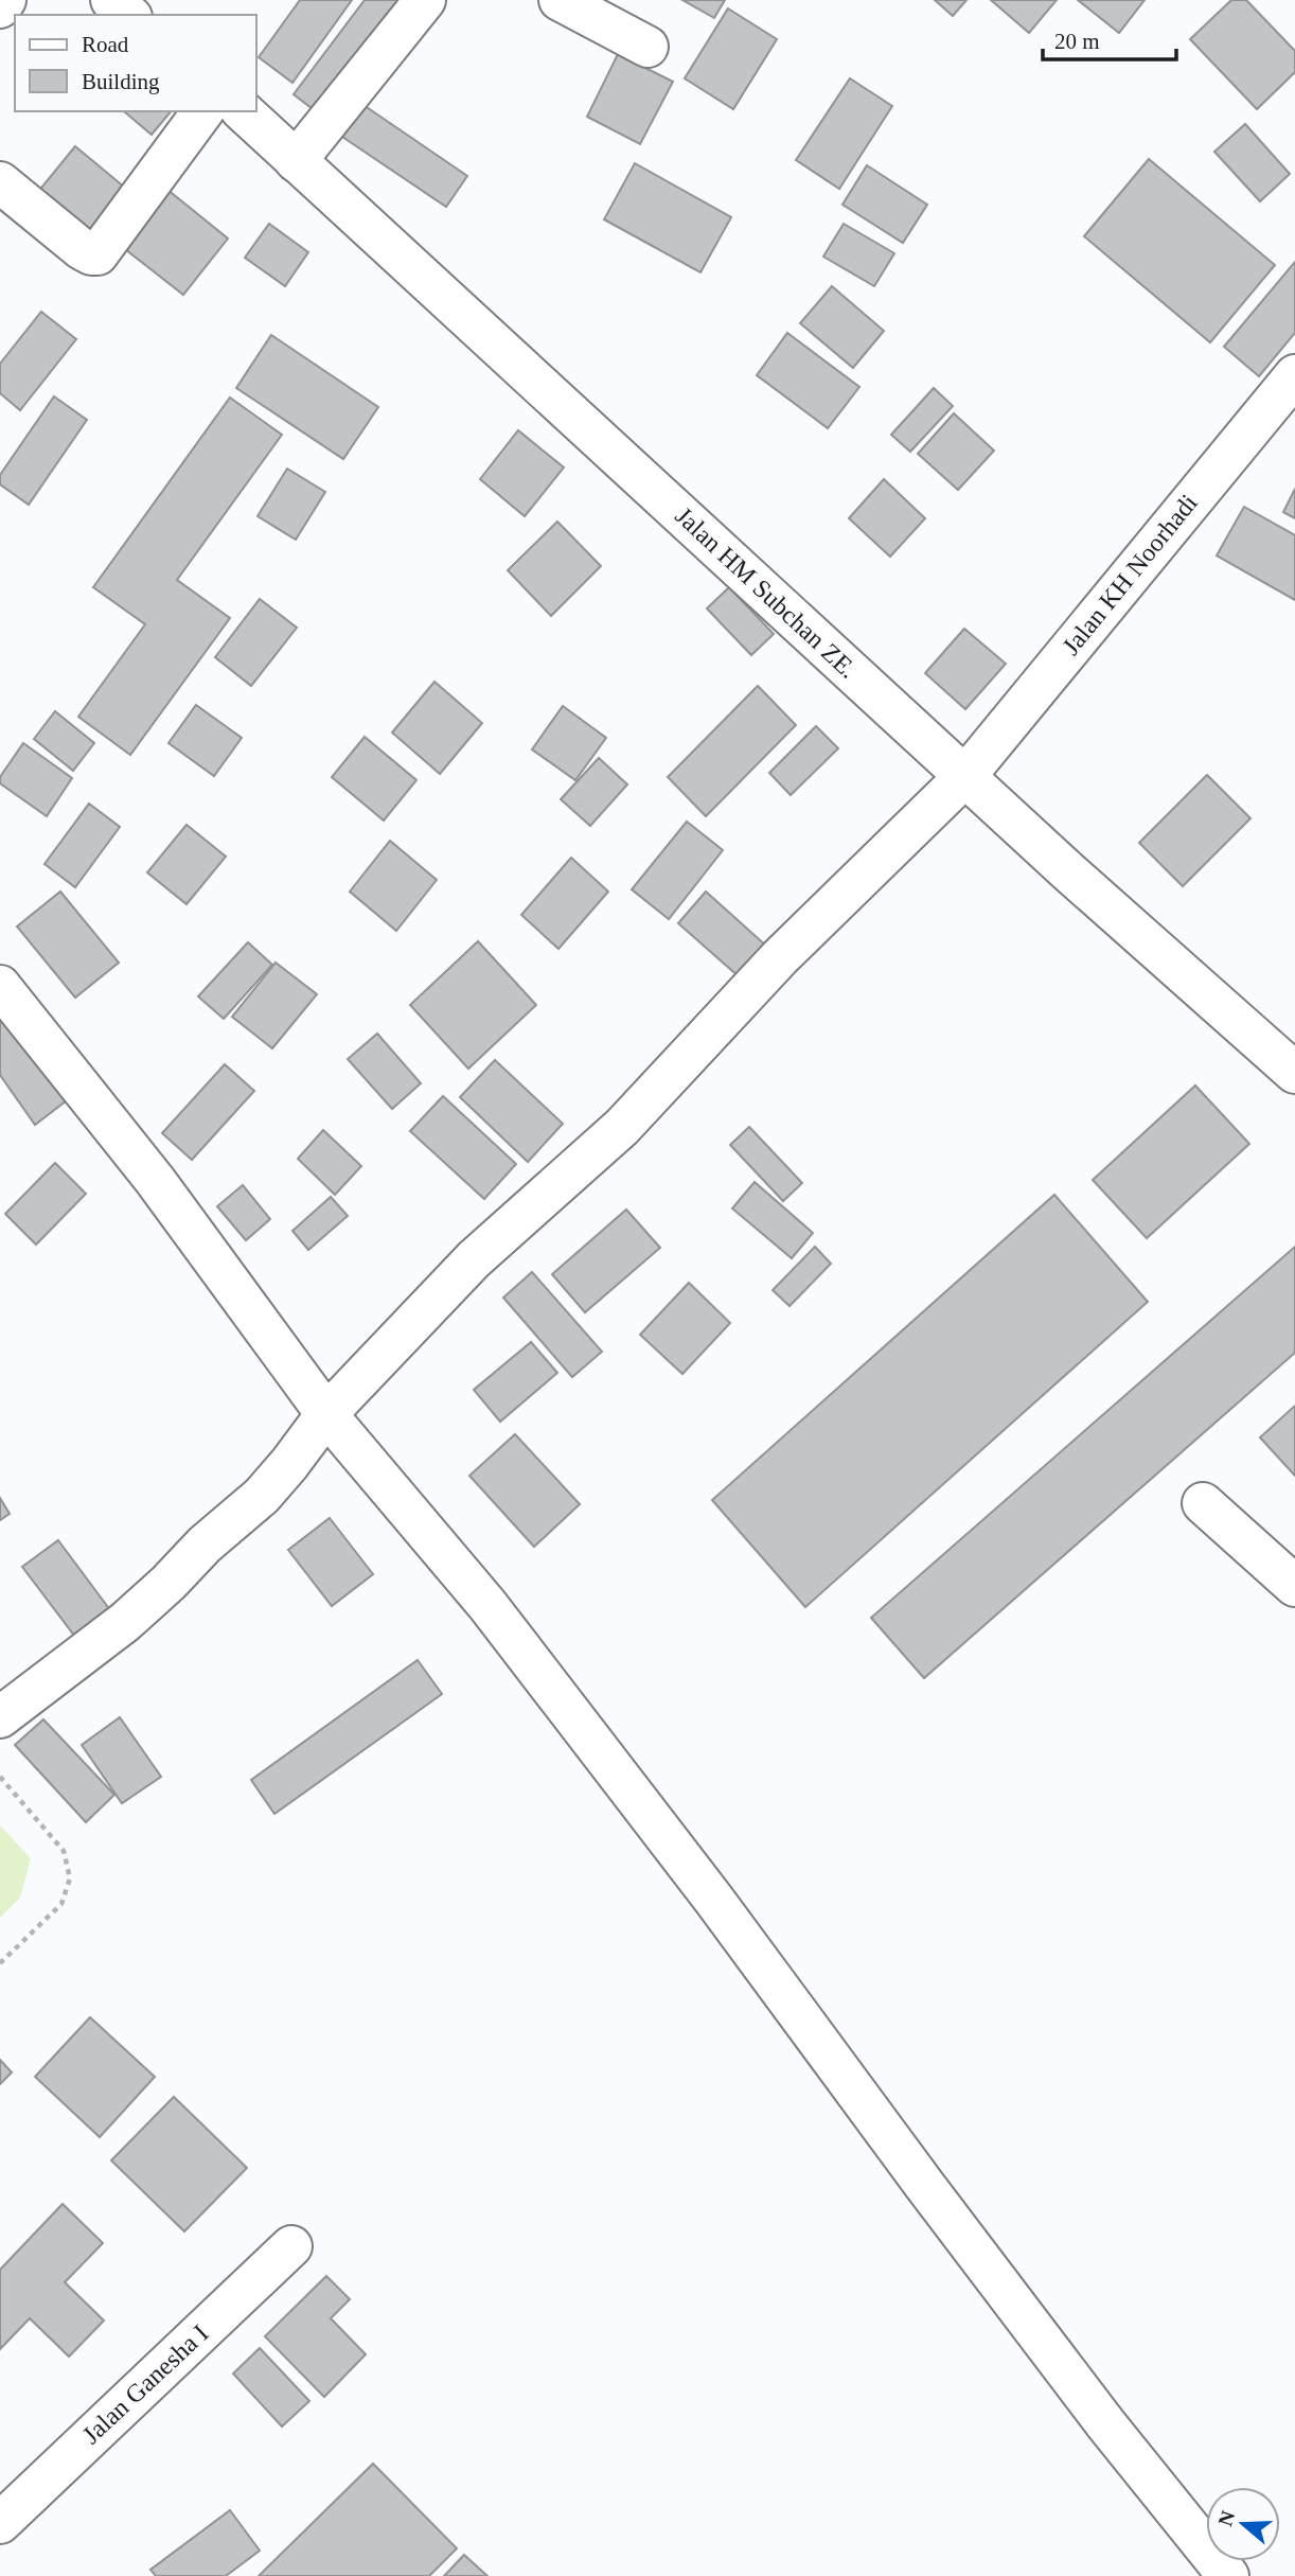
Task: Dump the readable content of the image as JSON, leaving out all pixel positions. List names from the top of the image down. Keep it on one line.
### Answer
{"streets":{"street":["Jalan KH Noorhadi","Jalan HM Subchan ZE.","Jalan Ganesha I"]},"crossings":[["Jalan KH Noorhadi","Jalan HM Subchan ZE."]],"legend":["Road","Building"],"scale_bar":"20 m","north":"left"}
